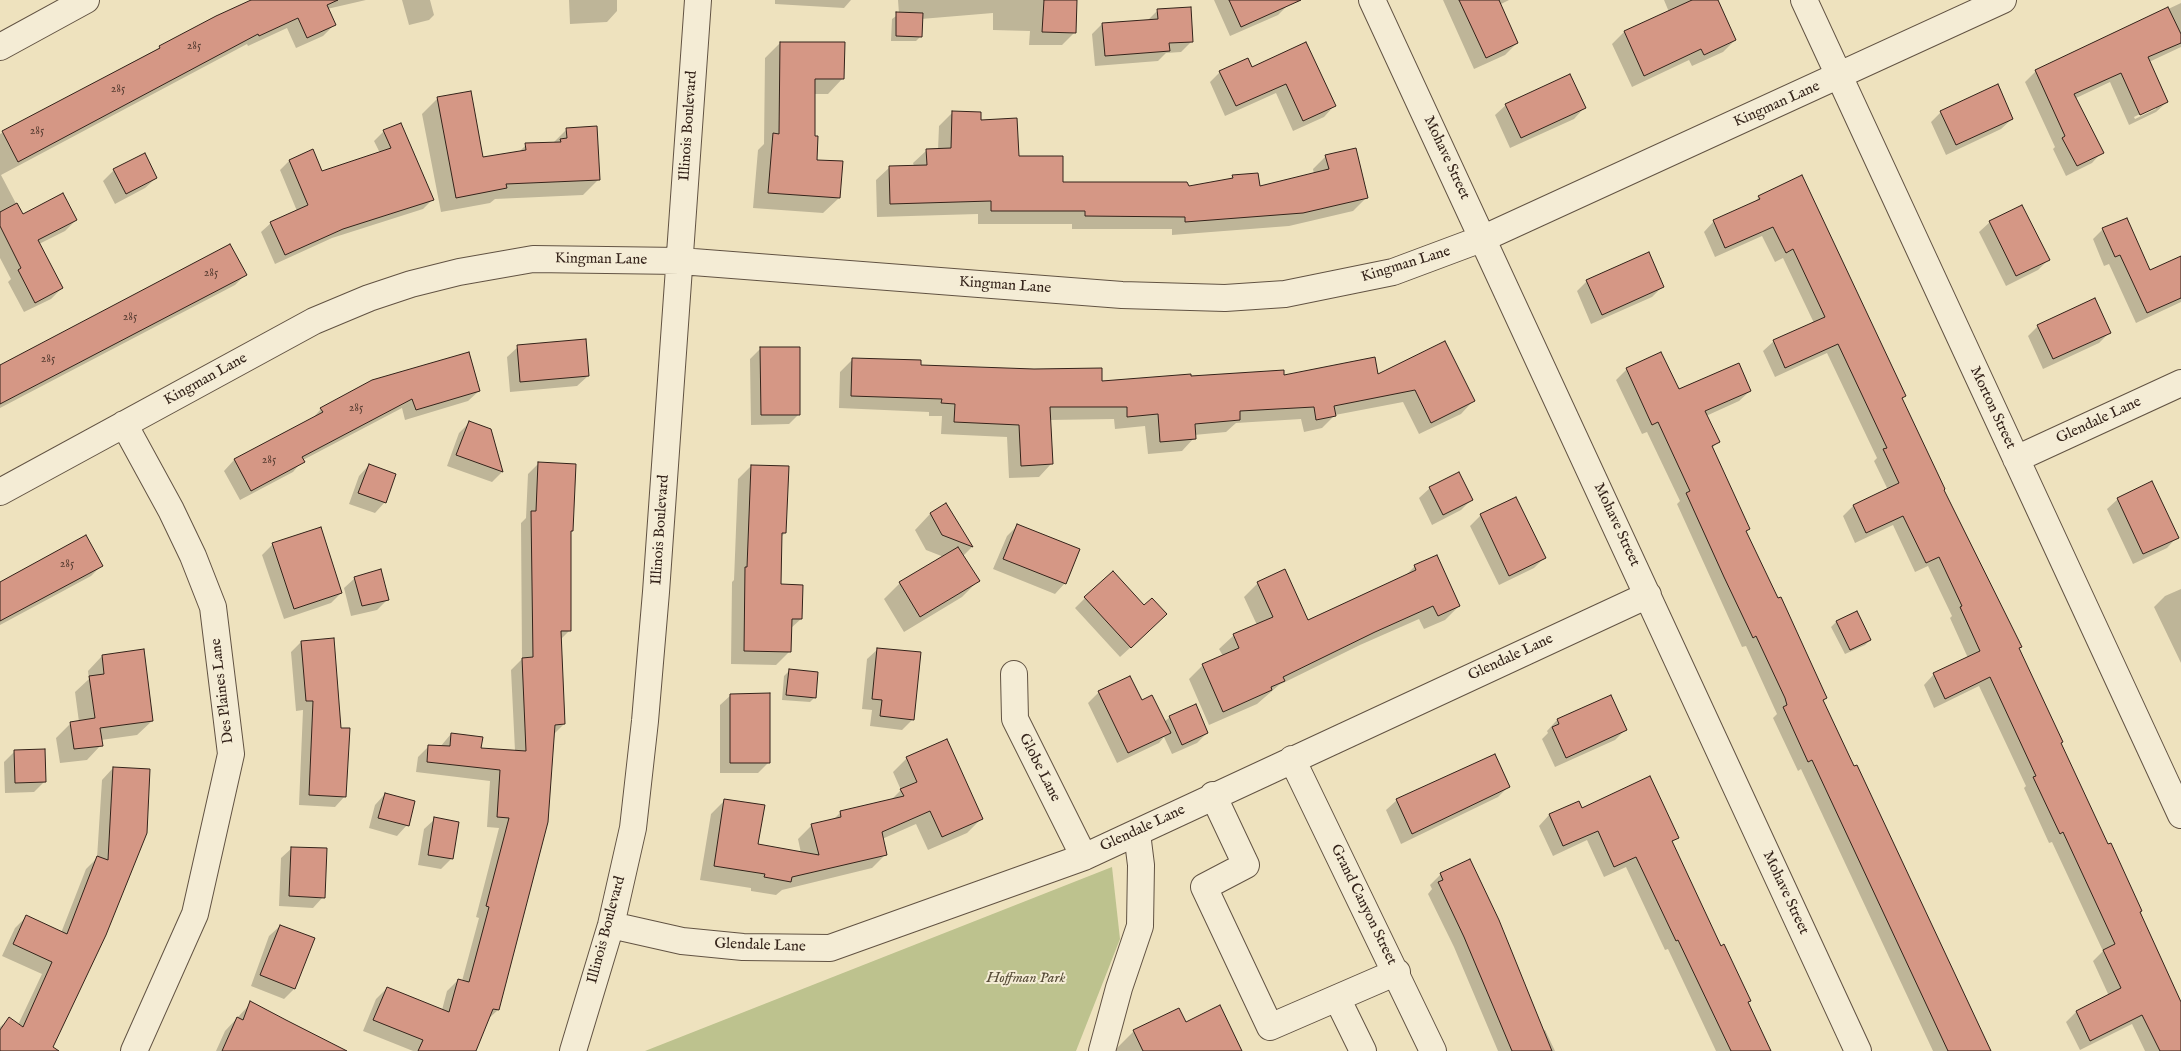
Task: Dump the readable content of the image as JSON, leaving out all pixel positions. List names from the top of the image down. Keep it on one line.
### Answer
{"streets":{"street":["Kingman Lane","Illinois Boulevard","Mohave Street","Morton Street","Glendale Lane","Des Plaines Lane","Globe Lane","Grand Canyon Street"]},"crossings":[["Kingman Lane","Illinois Boulevard"],["Kingman Lane","Mohave Street"],["Kingman Lane","Morton Street"],["Kingman Lane","Des Plaines Lane"],["Illinois Boulevard","Glendale Lane"],["Mohave Street","Glendale Lane"],["Morton Street","Glendale Lane"],["Glendale Lane","Globe Lane"],["Glendale Lane","Grand Canyon Street"]],"parks":["Hoffman Park"],"house_numbers":["285","285","285","285","285","285","285","285","285"]}
